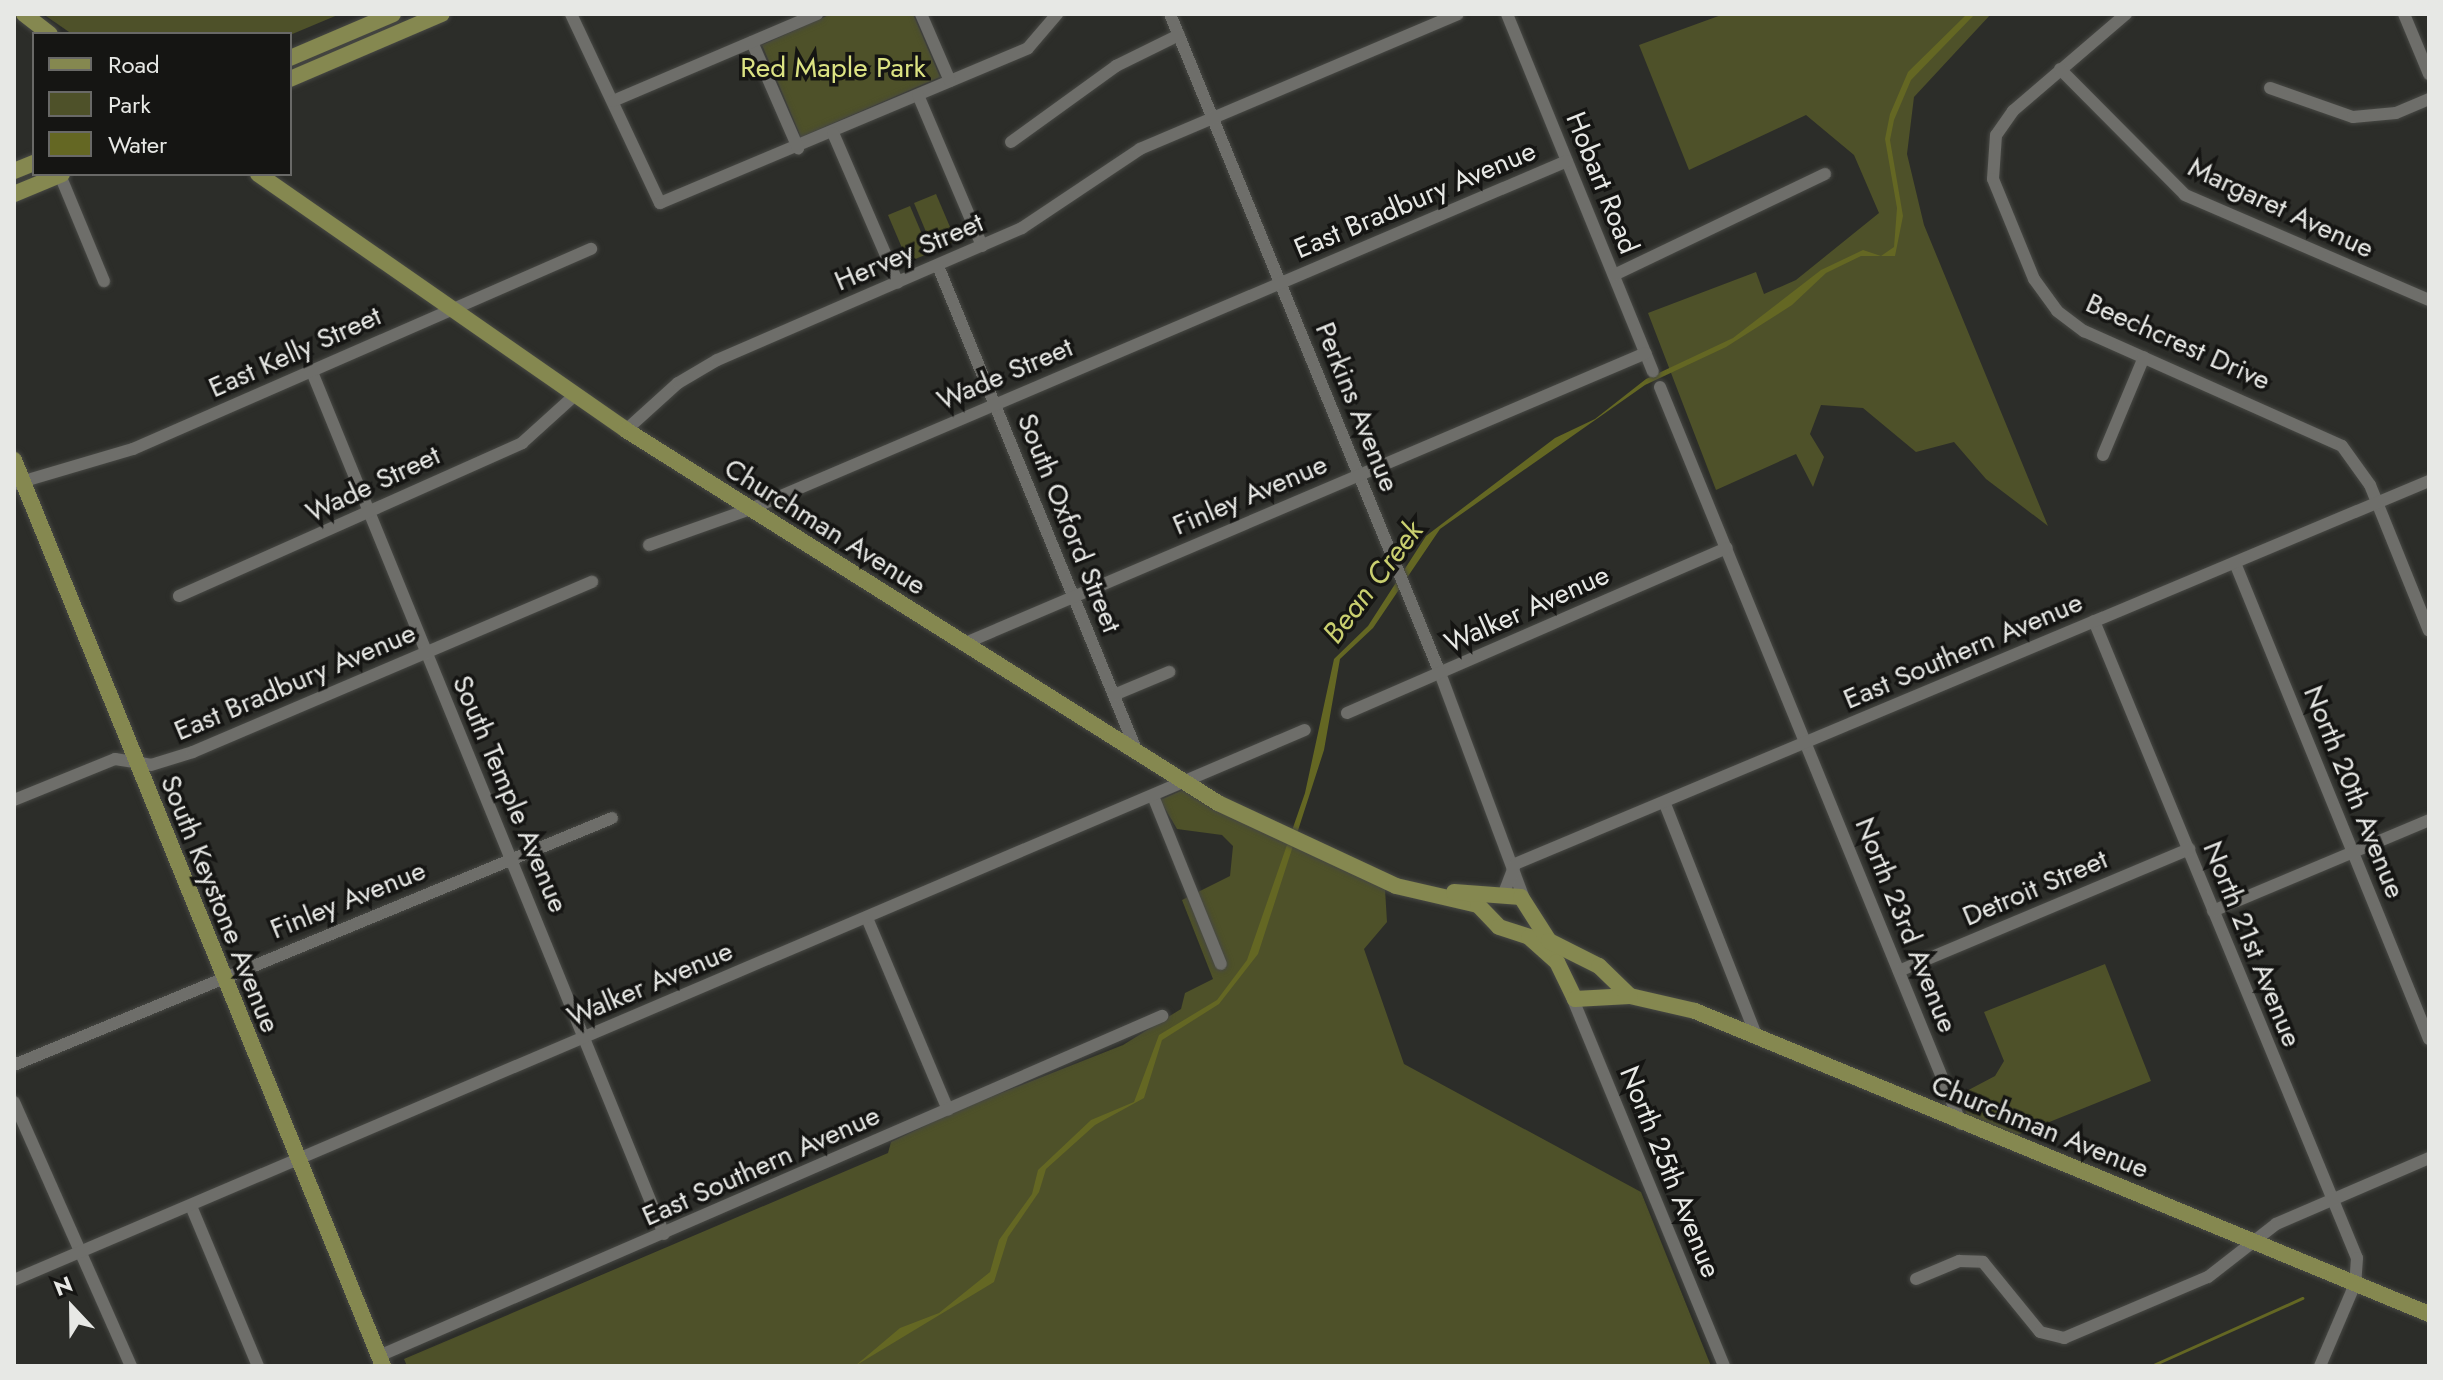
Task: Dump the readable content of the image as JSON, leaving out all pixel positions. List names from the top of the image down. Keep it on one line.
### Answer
{"streets":{"main road":["Churchman Avenue","South Keystone Avenue"],"street":["Hobart Road","East Bradbury Avenue","Margaret Avenue","Hervey Street","Beechcrest Drive","East Kelly Street","Wade Street","Perkins Avenue","Finley Avenue","South Oxford Street","Walker Avenue","East Southern Avenue","North 20th Avenue","South Temple Avenue","Detroit Street","North 23rd Avenue","North 21st Avenue","North 25th Avenue"]},"crossings":[["Hobart Road","East Bradbury Avenue"],["Hobart Road","Finley Avenue"],["East Bradbury Avenue","Wade Street"],["East Bradbury Avenue","Perkins Avenue"],["East Bradbury Avenue","South Temple Avenue"],["East Bradbury Avenue","South Keystone Avenue"],["Margaret Avenue","Beechcrest Drive"],["Hervey Street","Perkins Avenue"],["Hervey Street","South Oxford Street"],["Hervey Street","Churchman Avenue"],["Beechcrest Drive","East Southern Avenue"],["East Kelly Street","Churchman Avenue"],["East Kelly Street","South Temple Avenue"],["East Kelly Street","South Keystone Avenue"],["Wade Street","Perkins Avenue"],["Wade Street","South Oxford Street"],["Wade Street","Churchman Avenue"],["Wade Street","South Temple Avenue"],["Perkins Avenue","Finley Avenue"],["Perkins Avenue","Churchman Avenue"],["Perkins Avenue","Walker Avenue"],["Perkins Avenue","East Southern Avenue"],["Finley Avenue","South Oxford Street"],["Finley Avenue","Churchman Avenue"],["Finley Avenue","South Temple Avenue"],["Finley Avenue","South Keystone Avenue"],["South Oxford Street","Churchman Avenue"],["Churchman Avenue","Walker Avenue"],["Churchman Avenue","North 23rd Avenue"],["Churchman Avenue","North 21st Avenue"],["Churchman Avenue","North 25th Avenue"],["Walker Avenue","South Temple Avenue"],["Walker Avenue","South Keystone Avenue"],["East Southern Avenue","North 20th Avenue"],["East Southern Avenue","South Temple Avenue"],["East Southern Avenue","South Keystone Avenue"],["East Southern Avenue","North 23rd Avenue"],["East Southern Avenue","North 21st Avenue"],["Detroit Street","North 23rd Avenue"],["Detroit Street","North 21st Avenue"]],"water":["Bean Creek"],"parks":["Red Maple Park"],"legend":["Road","Park","Water"],"north":"top"}
